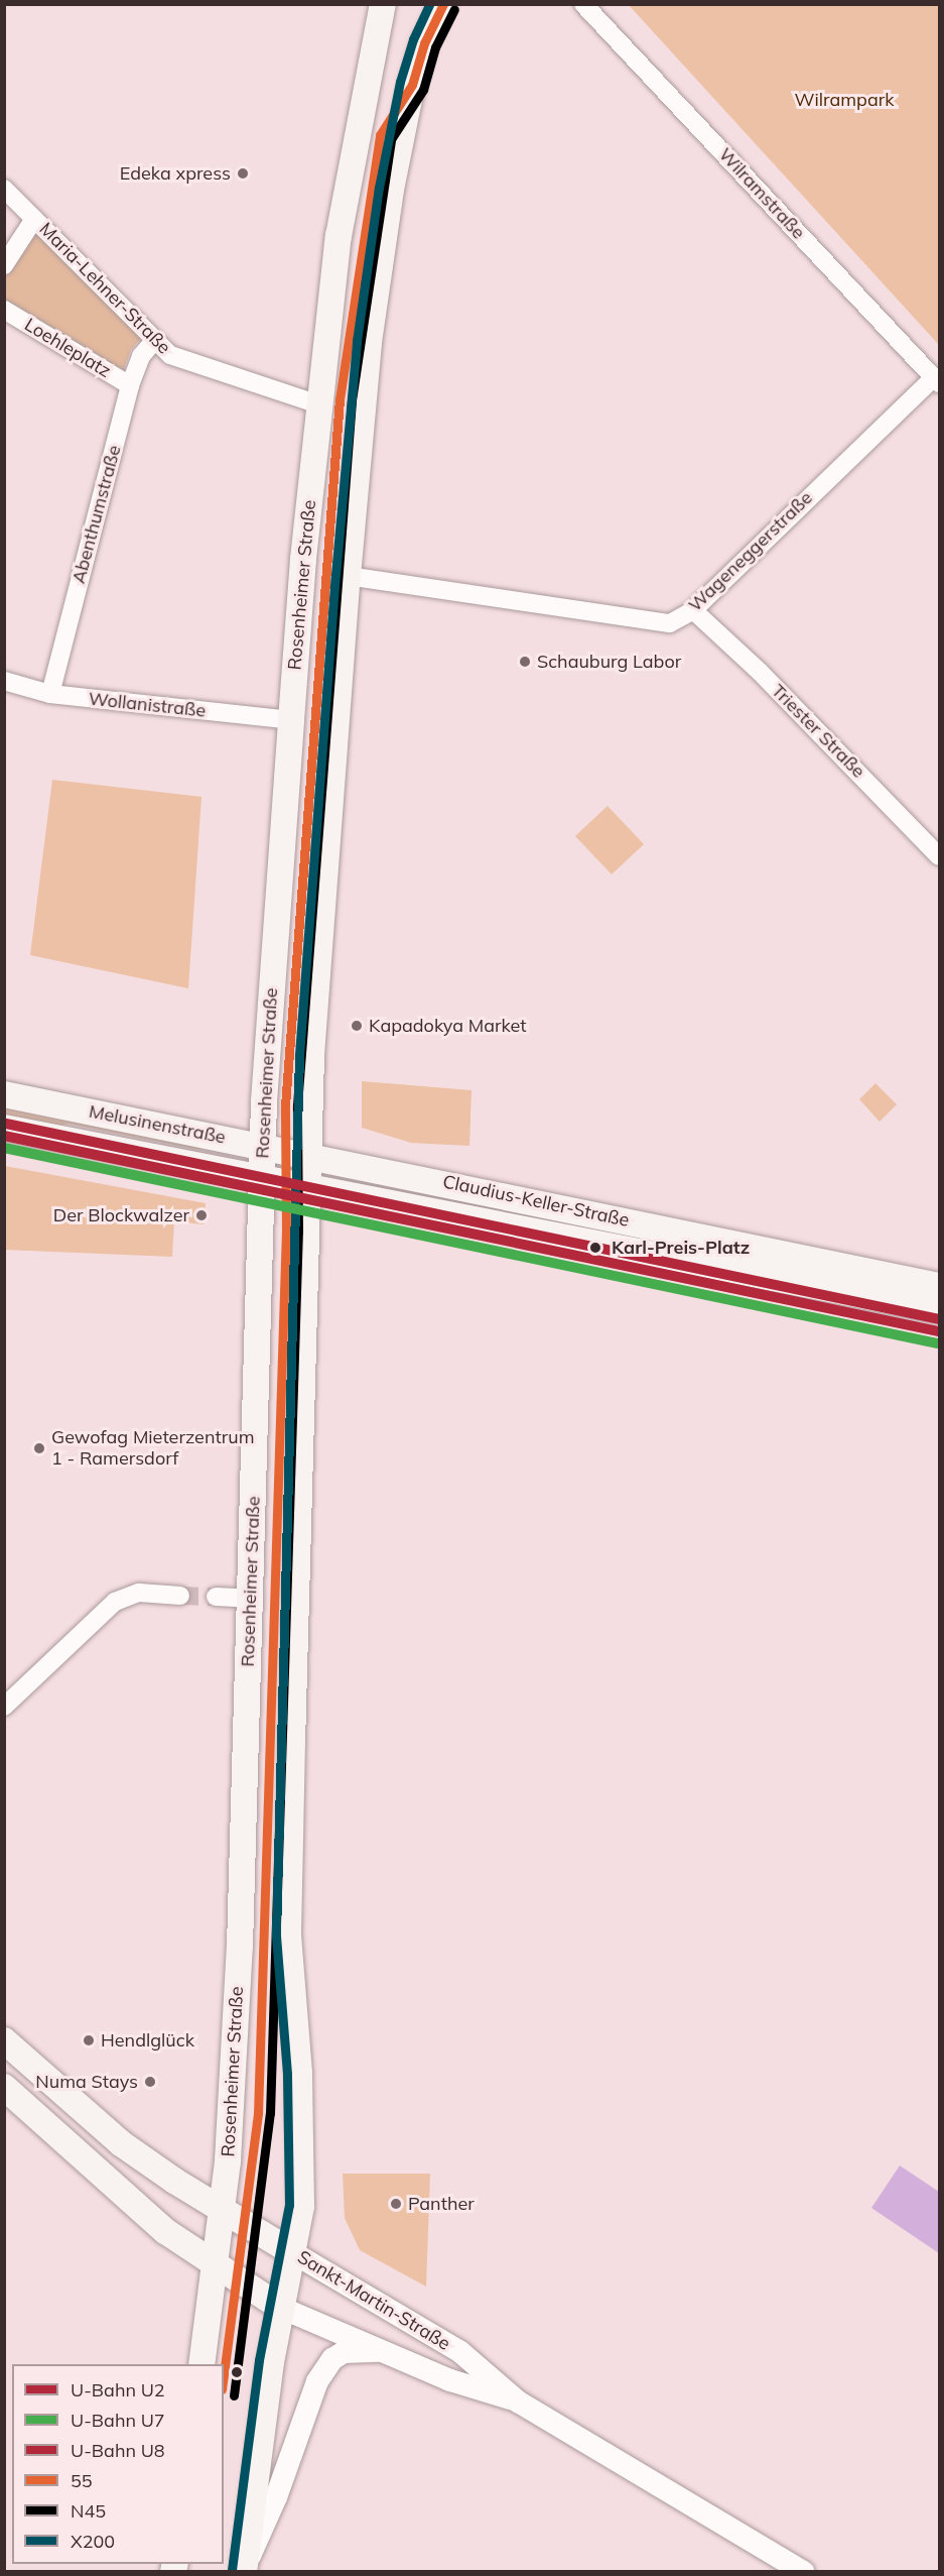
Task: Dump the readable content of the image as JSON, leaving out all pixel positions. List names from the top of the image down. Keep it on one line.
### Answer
{"streets":{"main road":["Rosenheimer Straße","Melusinenstraße","Claudius-Keller-Straße","Sankt-Martin-Straße"],"street":["Wilramstraße","Maria-Lehner-Straße","Loehleplatz","Abenthumstraße","Wageneggerstraße","Wollanistraße","Triester Straße"]},"crossings":[["Wilramstraße","Wageneggerstraße"],["Maria-Lehner-Straße","Abenthumstraße"],["Maria-Lehner-Straße","Rosenheimer Straße"],["Loehleplatz","Abenthumstraße"],["Abenthumstraße","Wollanistraße"],["Wageneggerstraße","Triester Straße"],["Rosenheimer Straße","Wollanistraße"],["Rosenheimer Straße","Melusinenstraße"],["Rosenheimer Straße","Sankt-Martin-Straße"],["Melusinenstraße","Claudius-Keller-Straße"]],"parks":["Wilrampark"],"places":["Edeka xpress","Schauburg Labor","Kapadokya Market","Der Blockwalzer","Karl-Preis-Platz","Gewofag Mieterzentrum 1 - Ramersdorf","Hendlglück","Numa Stays","Panther"],"lines":["transit line 55","transit line X200","transit line N45","metro line U8","metro line U2","metro line U7"],"legend":["U-Bahn U2","U-Bahn U7","U-Bahn U8","55","N45","X200"]}
